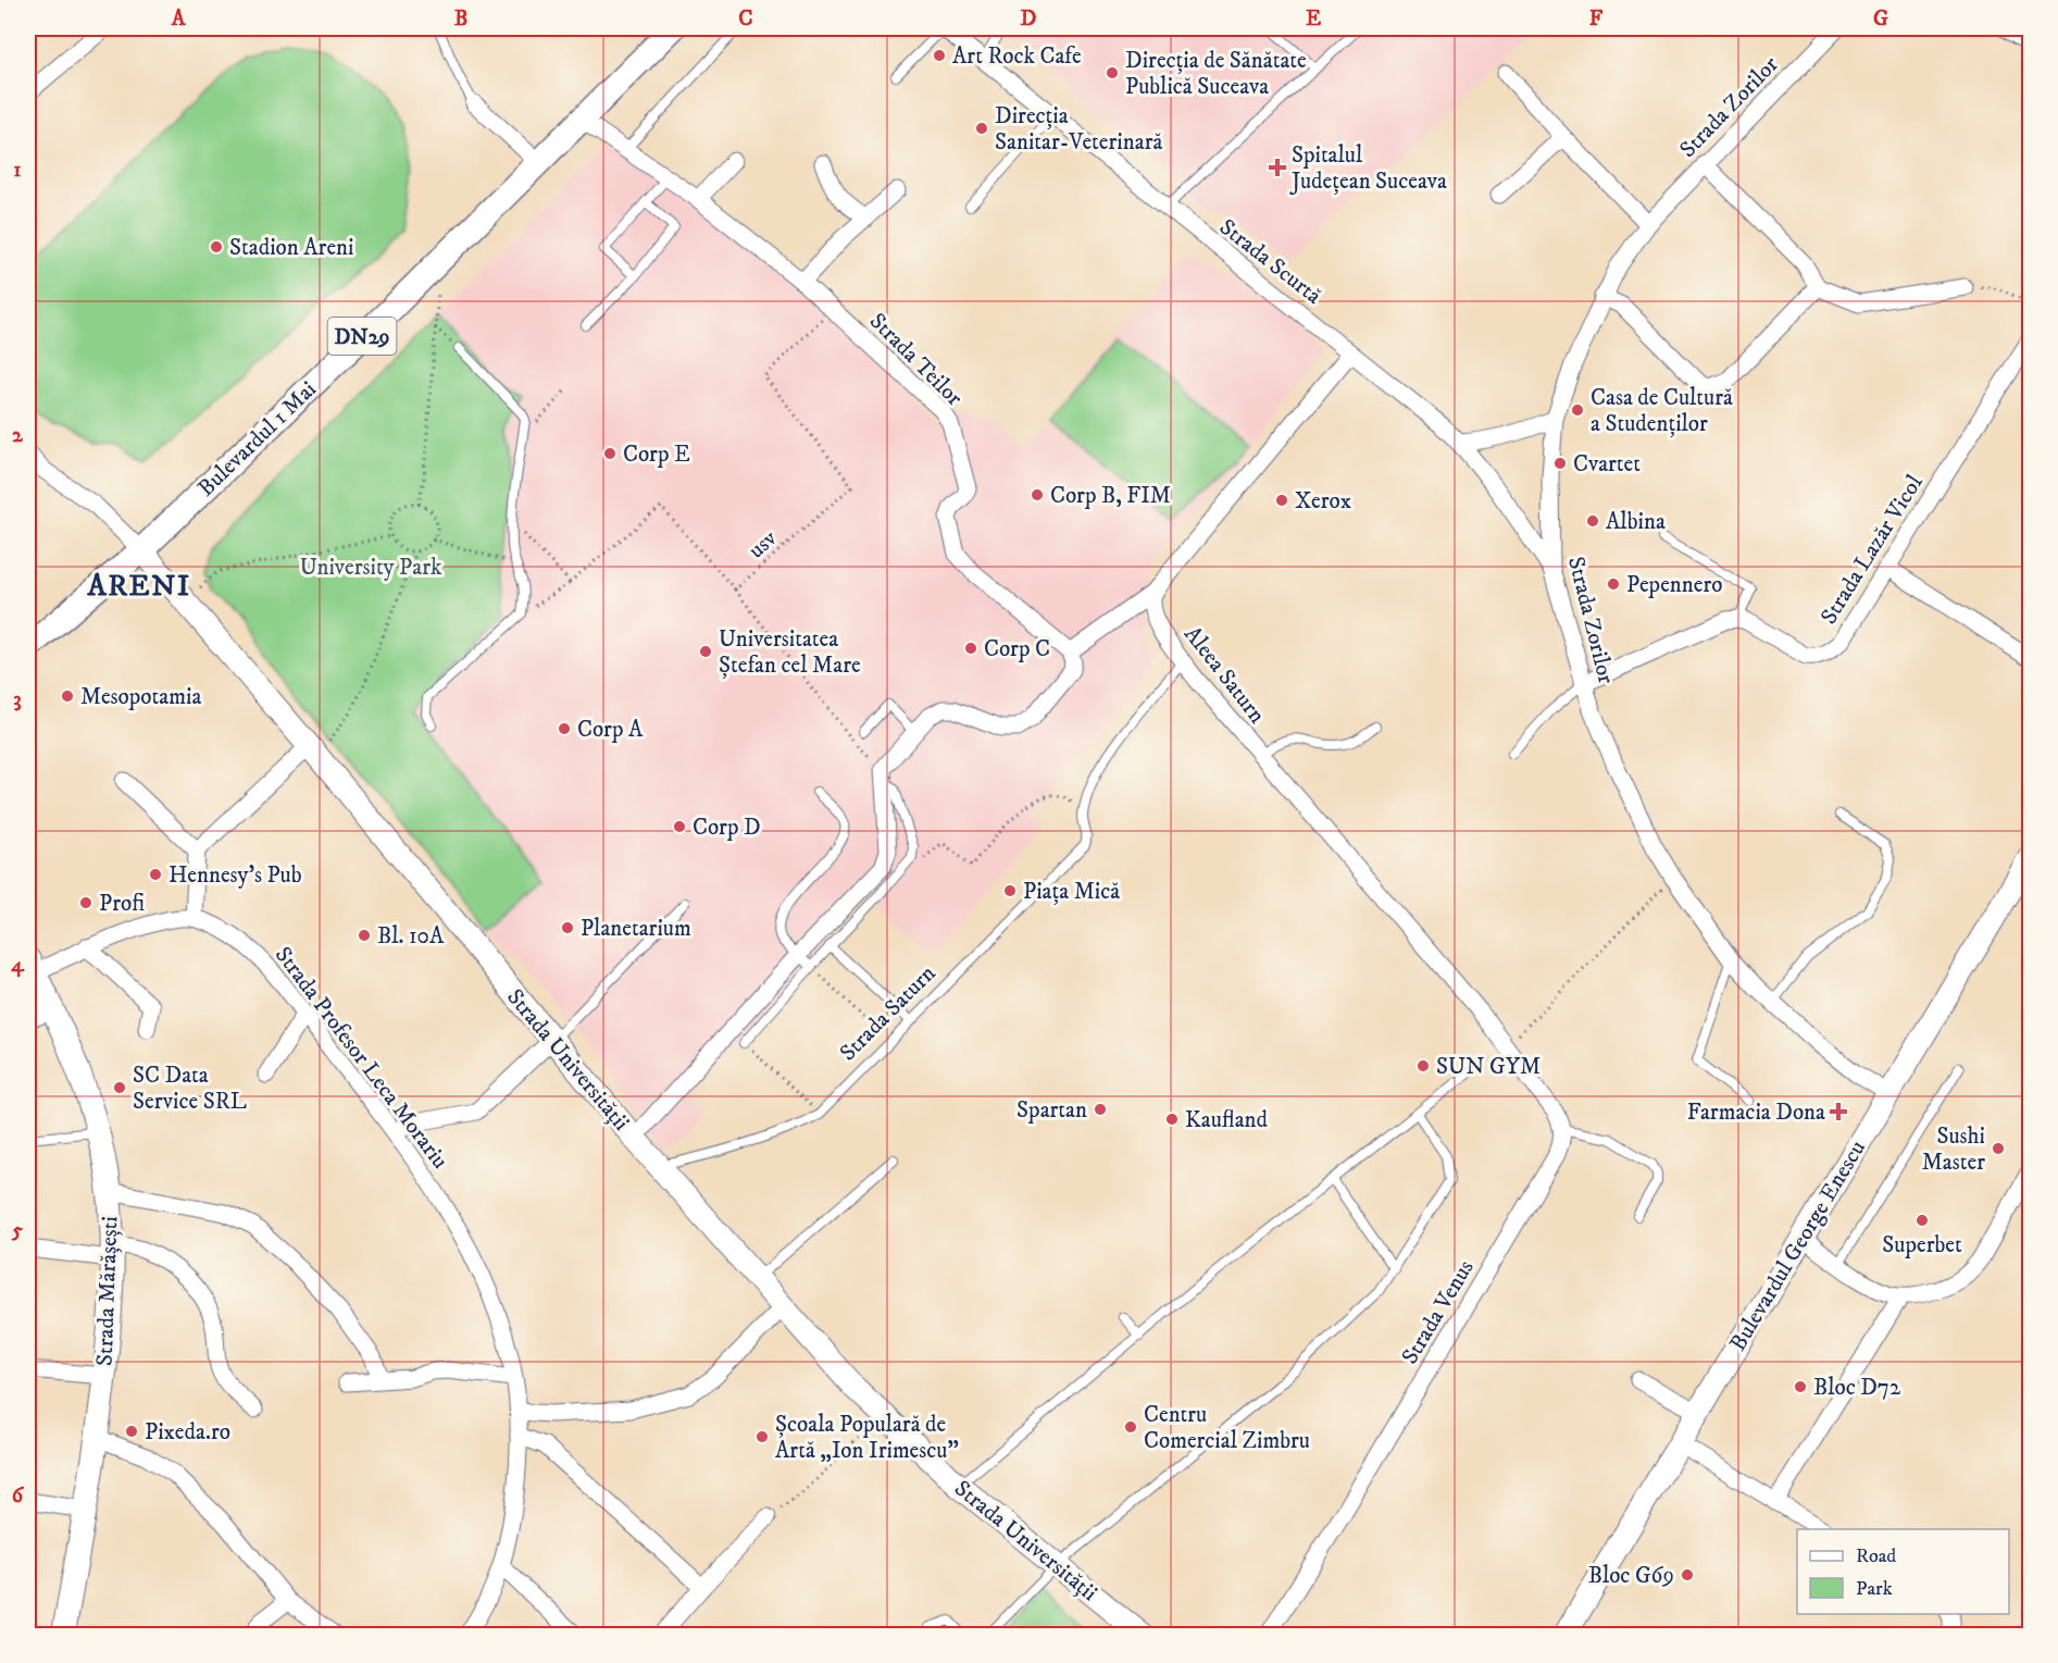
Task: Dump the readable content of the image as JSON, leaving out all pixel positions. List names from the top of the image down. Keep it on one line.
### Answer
{"streets":{"main road":["DN29","Bulevardul 1 Mai"],"street":["Strada Zorilor","Strada Scurtă","Strada Teilor","Strada Lazăr Vicol","Aleea Saturn","Strada Profesor Leca Morariu","Strada Universității","Bulevardul George Enescu","Strada Mărășești","Strada Venus"],"lane":["Strada Saturn"],"path":["usv"]},"crossings":[["Strada Zorilor","Strada Scurtă"],["Strada Zorilor","Bulevardul George Enescu"],["Strada Teilor","Bulevardul 1 Mai"],["Strada Teilor","usv"],["Bulevardul 1 Mai","Strada Universității"],["Aleea Saturn","Strada Saturn"],["Strada Saturn","Strada Universității"],["Strada Profesor Leca Morariu","Strada Mărășești"]],"districts":["ARENI"],"parks":["University Park"],"places":{"other":["Art Rock Cafe","Direcția de Sănătate Publică Suceava","Direcția Sanitar-Veterinară","Stadion Areni","Casa de Cultură a Studenților","Corp E","Cvartet","Corp B, FIM","Xerox","Albina","Pepennero","Corp C","Universitatea Ștefan cel Mare","Mesopotamia","Corp A","Corp D","Hennesy's Pub","Piața Mică","Profi","Planetarium","Bl. 10A","SUN GYM","SC Data Service SRL","Spartan","Kaufland","Sushi Master","Superbet","Bloc D72","Centru Comercial Zimbru","Pixeda.ro","Școala Populară de Artă „Ion Irimescu”","Bloc G69"],"health":["Spitalul Județean Suceava","Farmacia Dona"]},"legend":["Road","Park"],"grid":{"columns":["A","B","C","D","E","F","G"],"rows":["1","2","3","4","5","6"]}}
